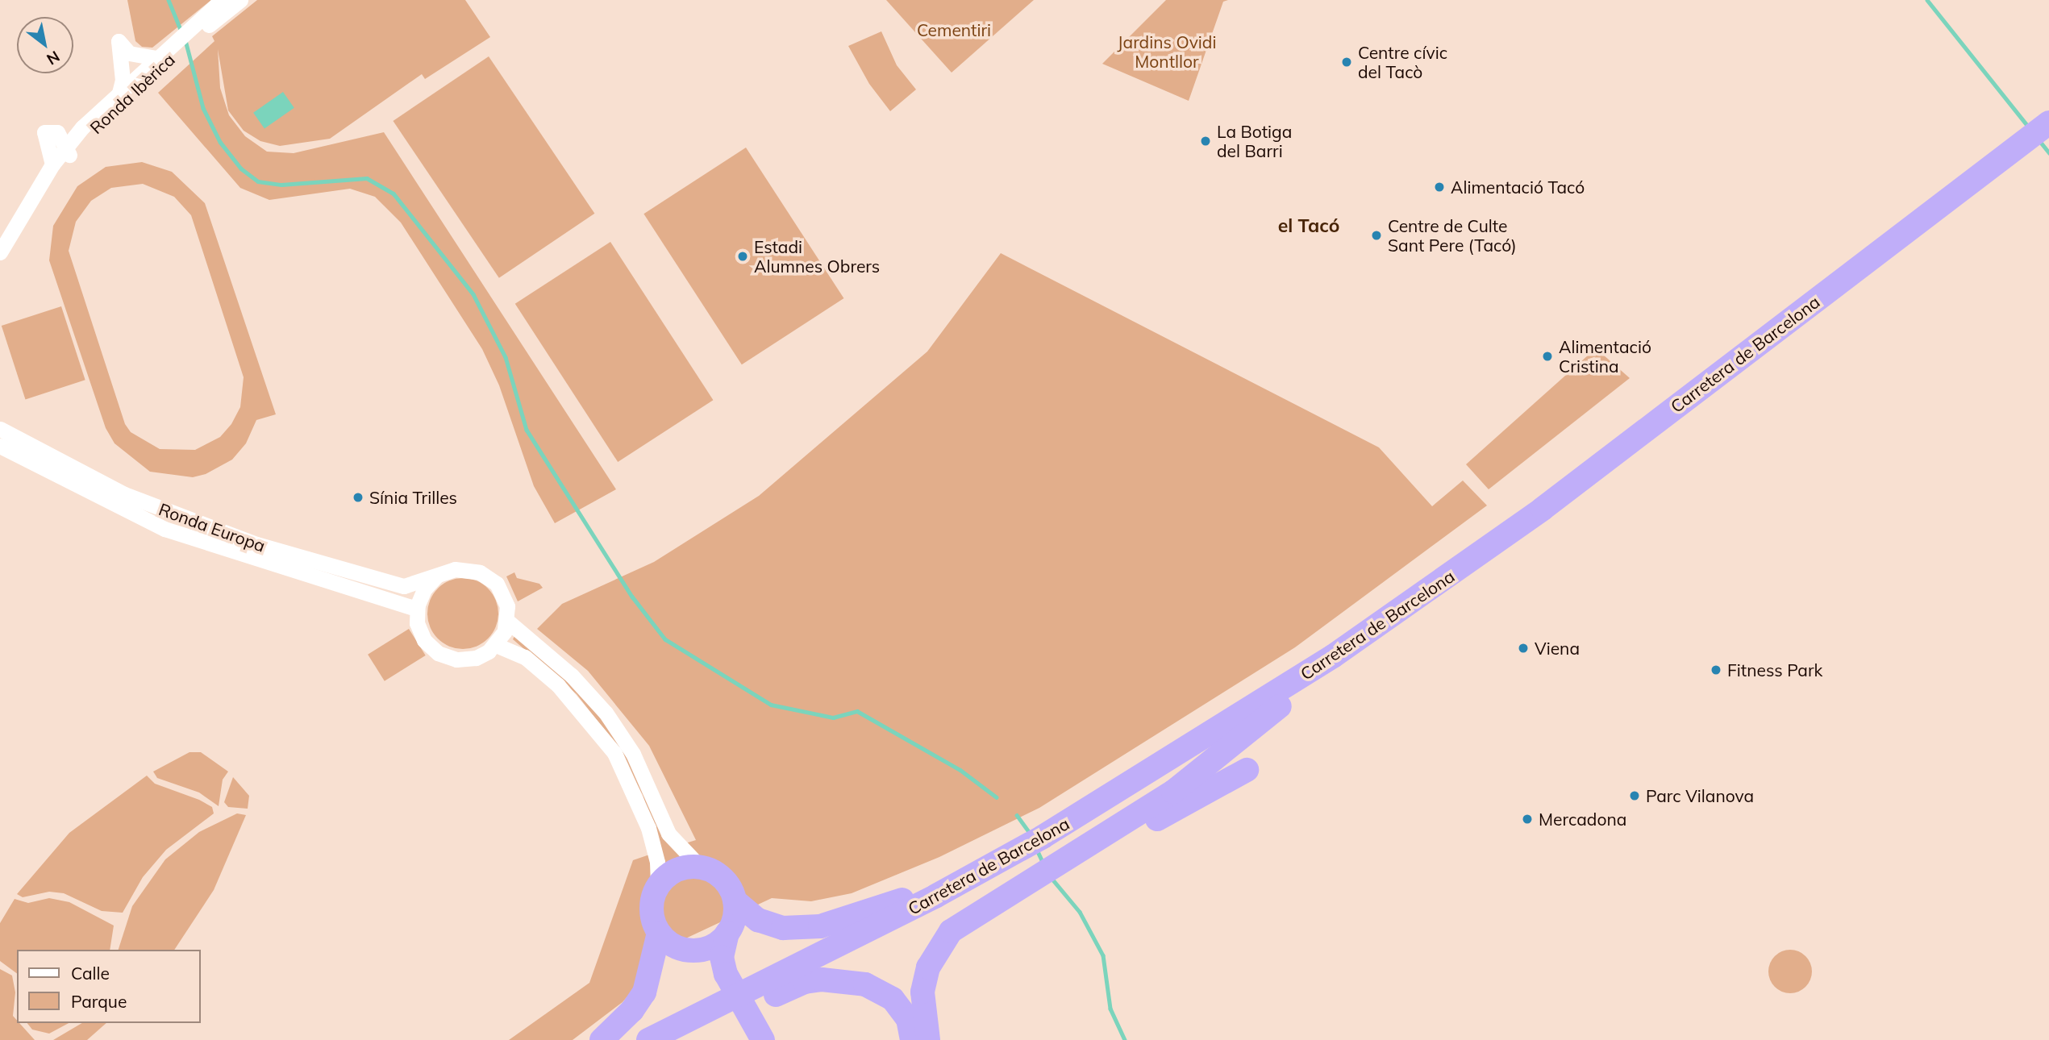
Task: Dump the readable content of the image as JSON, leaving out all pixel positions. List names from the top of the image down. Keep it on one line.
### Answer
{"streets":{"highway":["Carretera de Barcelona"],"street":["Ronda Ibèrica","Ronda Europa"]},"districts":["el Tacó"],"parks":["Cementiri","Jardins Ovidi Montllor"],"places":["Centre cívic del Tacò","La Botiga del Barri","Alimentació Tacó","Centre de Culte Sant Pere (Tacó)","Estadi Alumnes Obrers","Alimentació Cristina","Sínia Trilles","Viena","Fitness Park","Parc Vilanova","Mercadona"],"legend":["Calle","Parque"],"north":"bottom right"}
